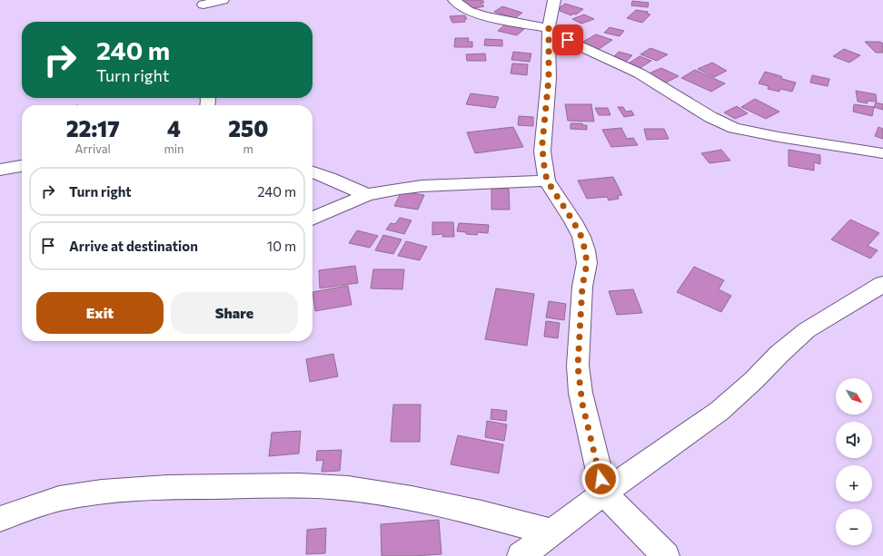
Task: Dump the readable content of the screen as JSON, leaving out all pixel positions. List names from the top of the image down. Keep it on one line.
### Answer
{"north":"bottom right","page":{"turn":["240 m","Turn right"],"eta":["22:17","Arrival","4","min","250","m"],"list":[{"name":"Turn right","value":"240 m"},{"name":"Arrive at destination","value":"10 m"}],"buttons":["Exit","Share"],"map_buttons":["+","−"]}}
